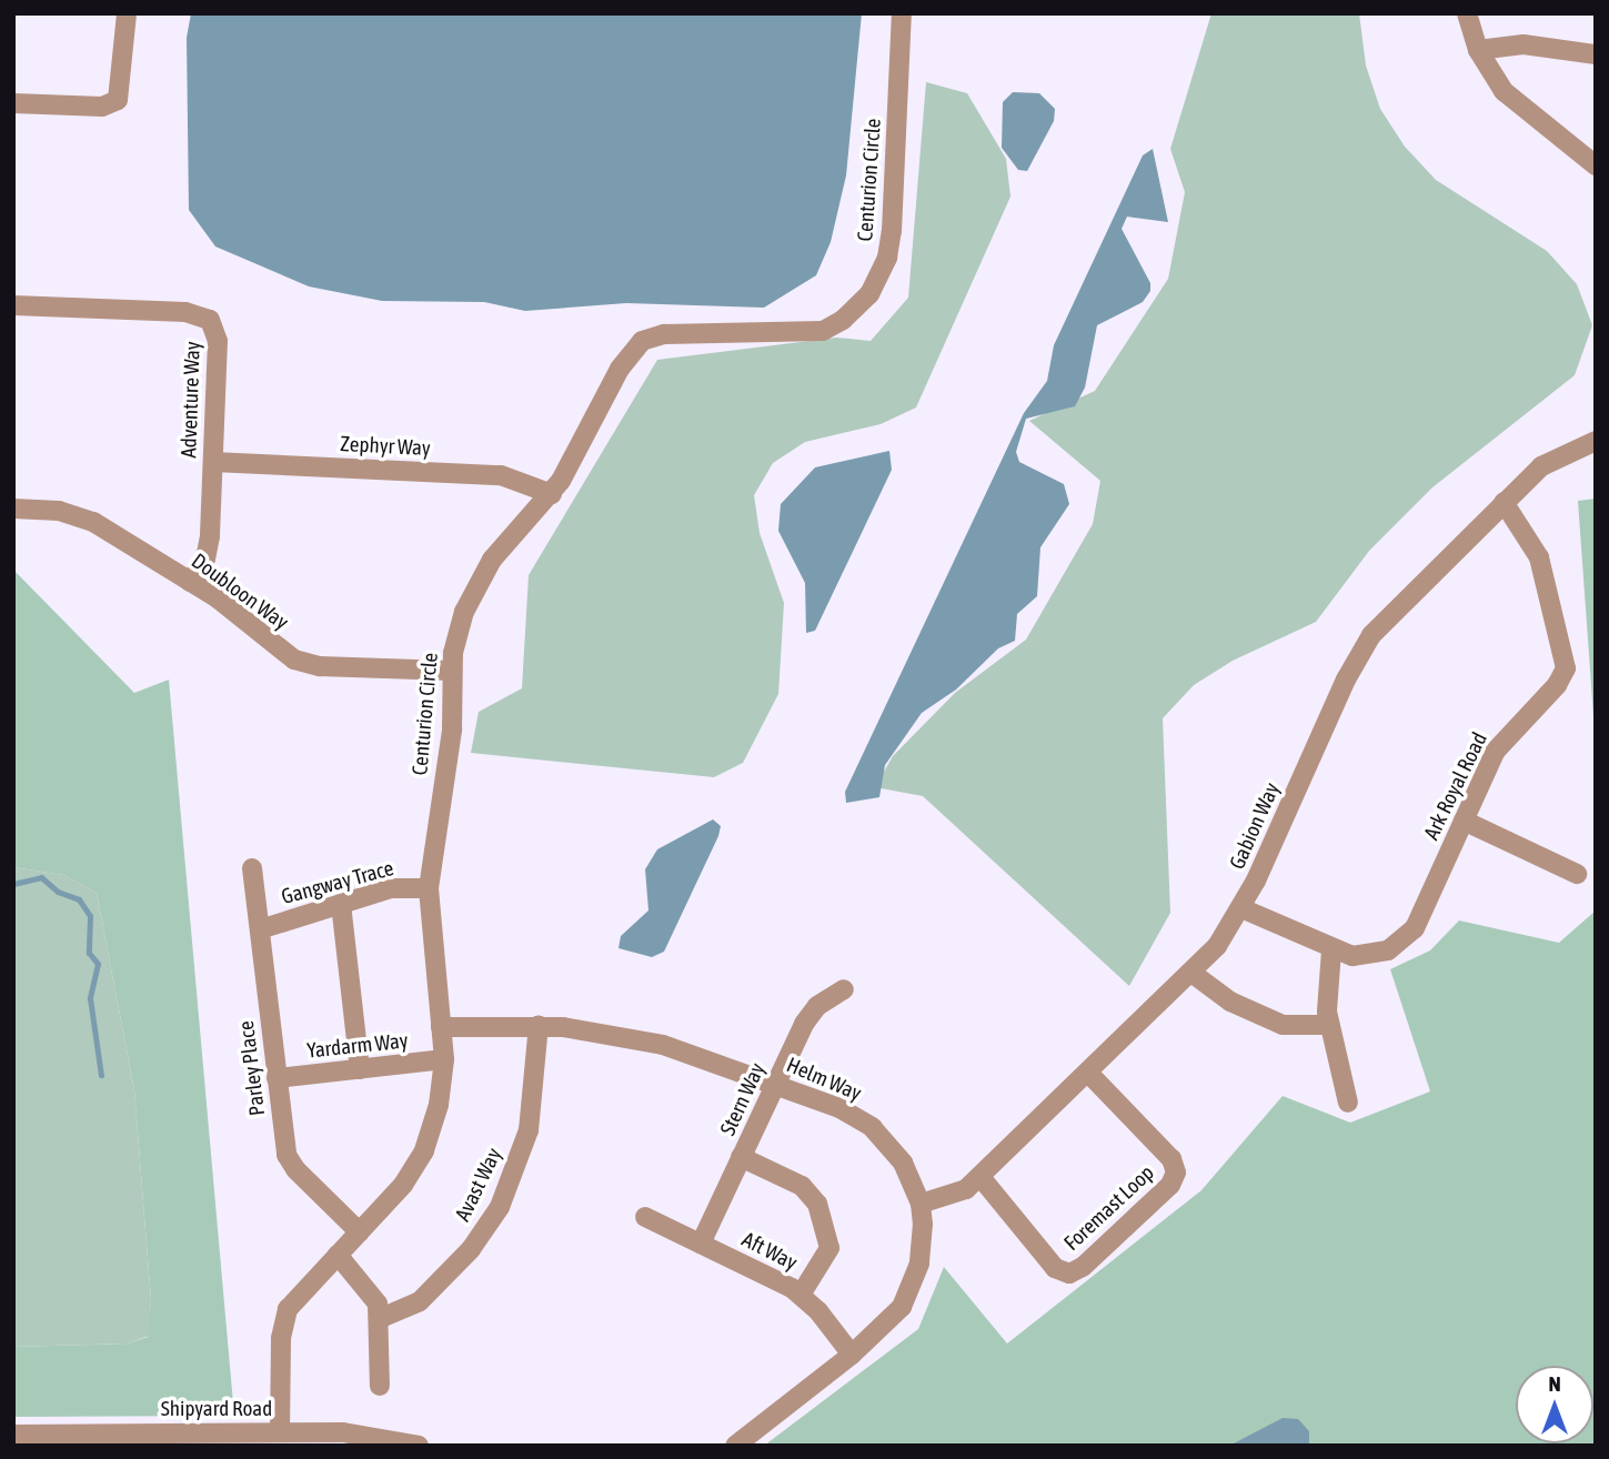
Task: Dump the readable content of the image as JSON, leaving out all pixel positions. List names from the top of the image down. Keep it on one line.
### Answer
{"streets":{"street":["Centurion Circle","Adventure Way","Zephyr Way","Doubloon Way","Ark Royal Road","Gabion Way","Gangway Trace","Yardarm Way","Parley Place","Helm Way","Stern Way","Avast Way","Foremast Loop","Aft Way","Shipyard Road"]},"crossings":[["Centurion Circle","Zephyr Way"],["Centurion Circle","Doubloon Way"],["Centurion Circle","Gangway Trace"],["Centurion Circle","Yardarm Way"],["Centurion Circle","Parley Place"],["Centurion Circle","Helm Way"],["Centurion Circle","Shipyard Road"],["Adventure Way","Zephyr Way"],["Adventure Way","Doubloon Way"],["Ark Royal Road","Gabion Way"],["Gabion Way","Helm Way"],["Gabion Way","Foremast Loop"],["Gangway Trace","Parley Place"],["Yardarm Way","Parley Place"],["Helm Way","Stern Way"],["Helm Way","Avast Way"],["Helm Way","Aft Way"],["Stern Way","Aft Way"]],"north":"top"}
